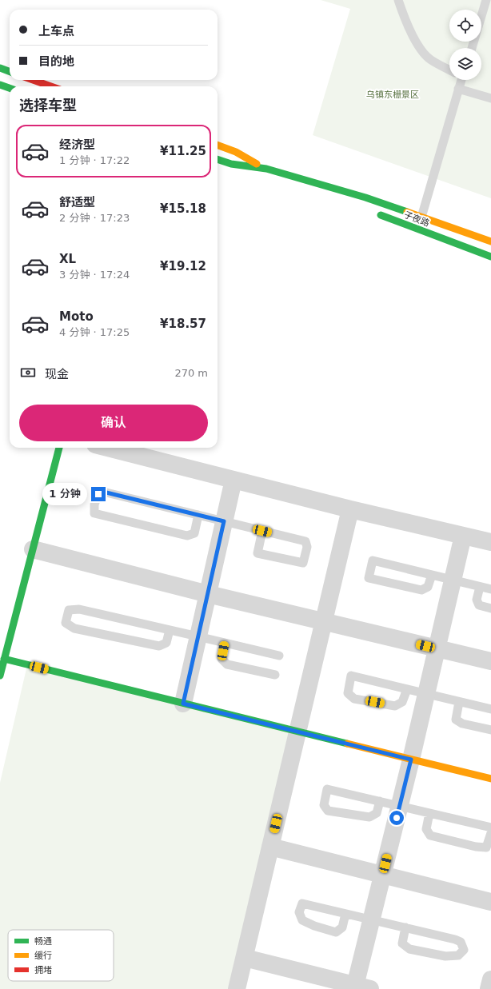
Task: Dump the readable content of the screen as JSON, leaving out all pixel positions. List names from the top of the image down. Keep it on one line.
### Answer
{"streets":{"street":["子夜路"]},"parks":["乌镇东栅景区"],"legend":["畅通","缓行","拥堵"],"page":{"banner":["上车点","目的地"],"heading":"选择车型","list":[{"name":"经济型","note":"1 分钟 · 17:22","value":"¥11.25"},{"name":"舒适型","note":"2 分钟 · 17:23","value":"¥15.18"},{"name":"XL","note":"3 分钟 · 17:24","value":"¥19.12"},{"name":"Moto","note":"4 分钟 · 17:25","value":"¥18.57"}],"pay":["现金","270 m"],"buttons":"确认","bubble":"1 分钟"}}
